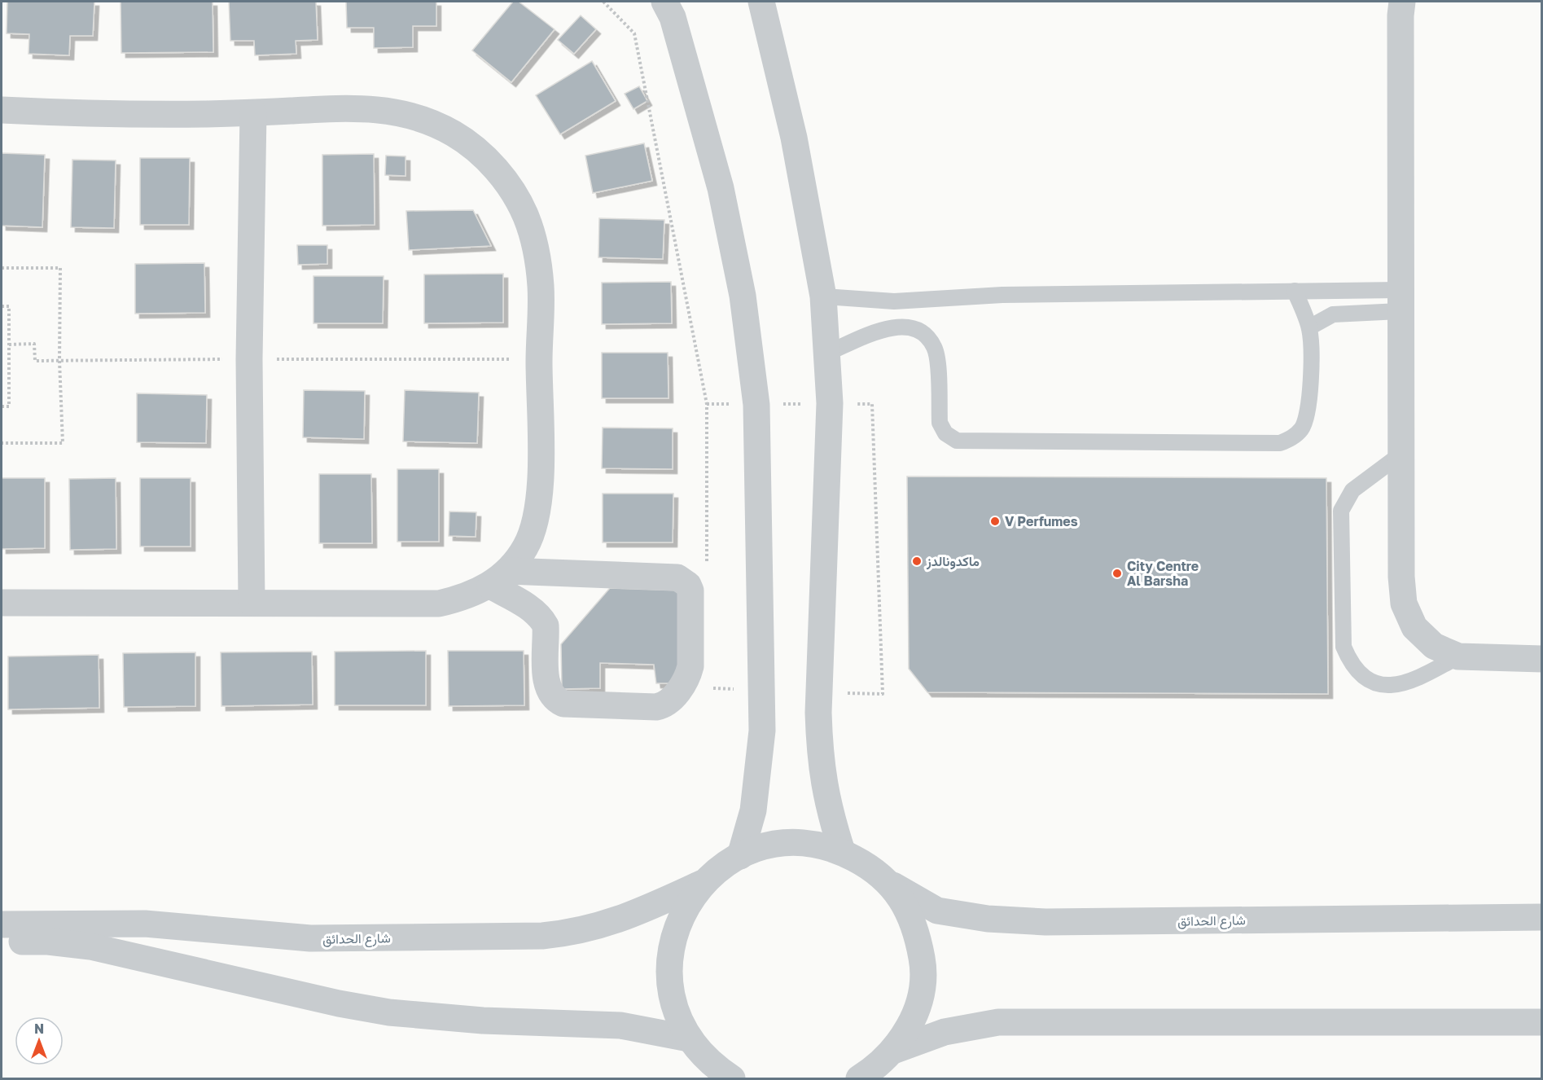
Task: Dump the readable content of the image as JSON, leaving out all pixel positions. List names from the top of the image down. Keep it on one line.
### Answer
{"streets":{"street":["شارع الحدائق"]},"places":["V Perfumes","ماكدونالدز","City Centre Al Barsha"],"north":"top"}
